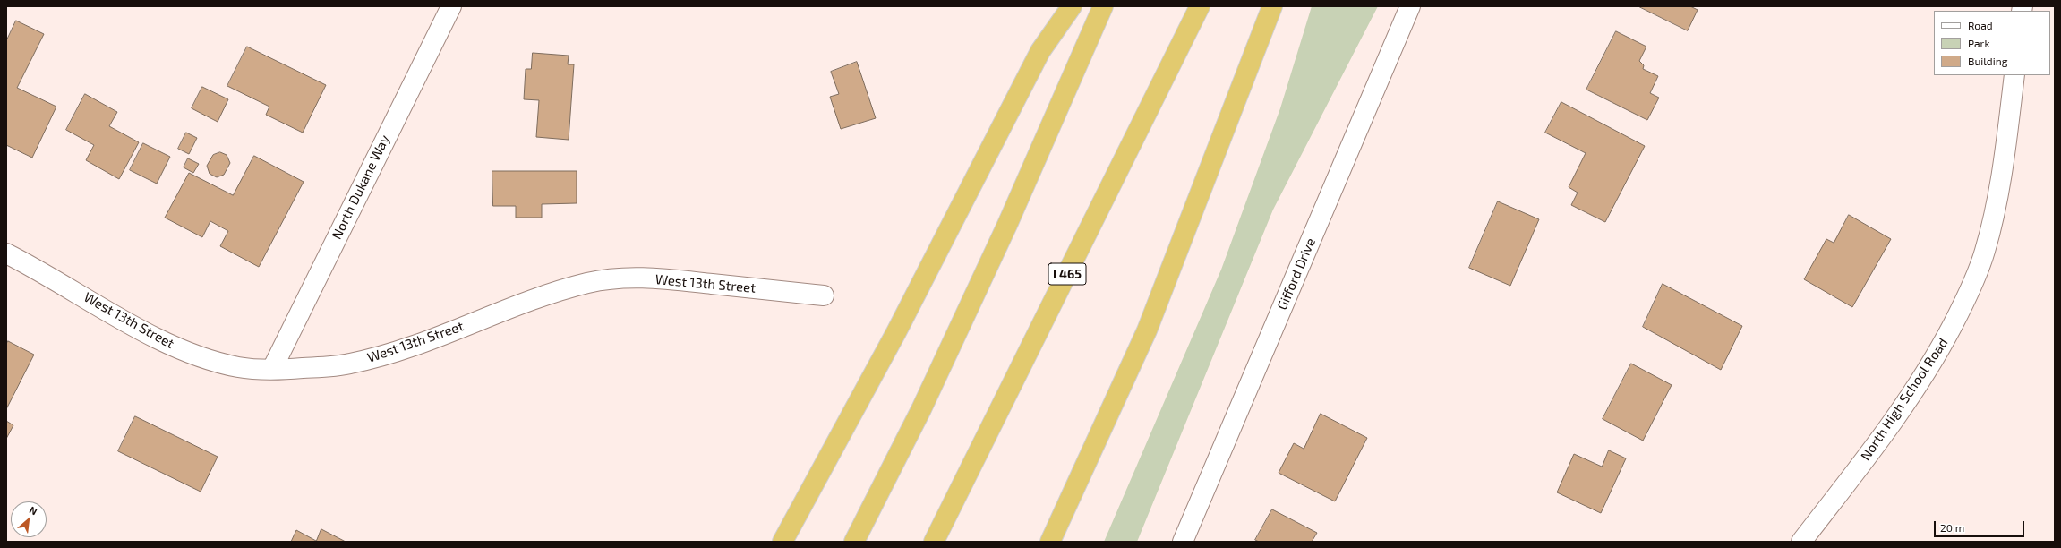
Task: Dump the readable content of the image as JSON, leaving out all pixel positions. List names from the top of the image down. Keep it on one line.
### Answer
{"streets":{"highway":["I 465"],"street":["North Dukane Way","Gifford Drive","West 13th Street","North High School Road"]},"crossings":[["North Dukane Way","West 13th Street"]],"legend":["Road","Park","Building"],"scale_bar":"20 m","north":"top right"}
